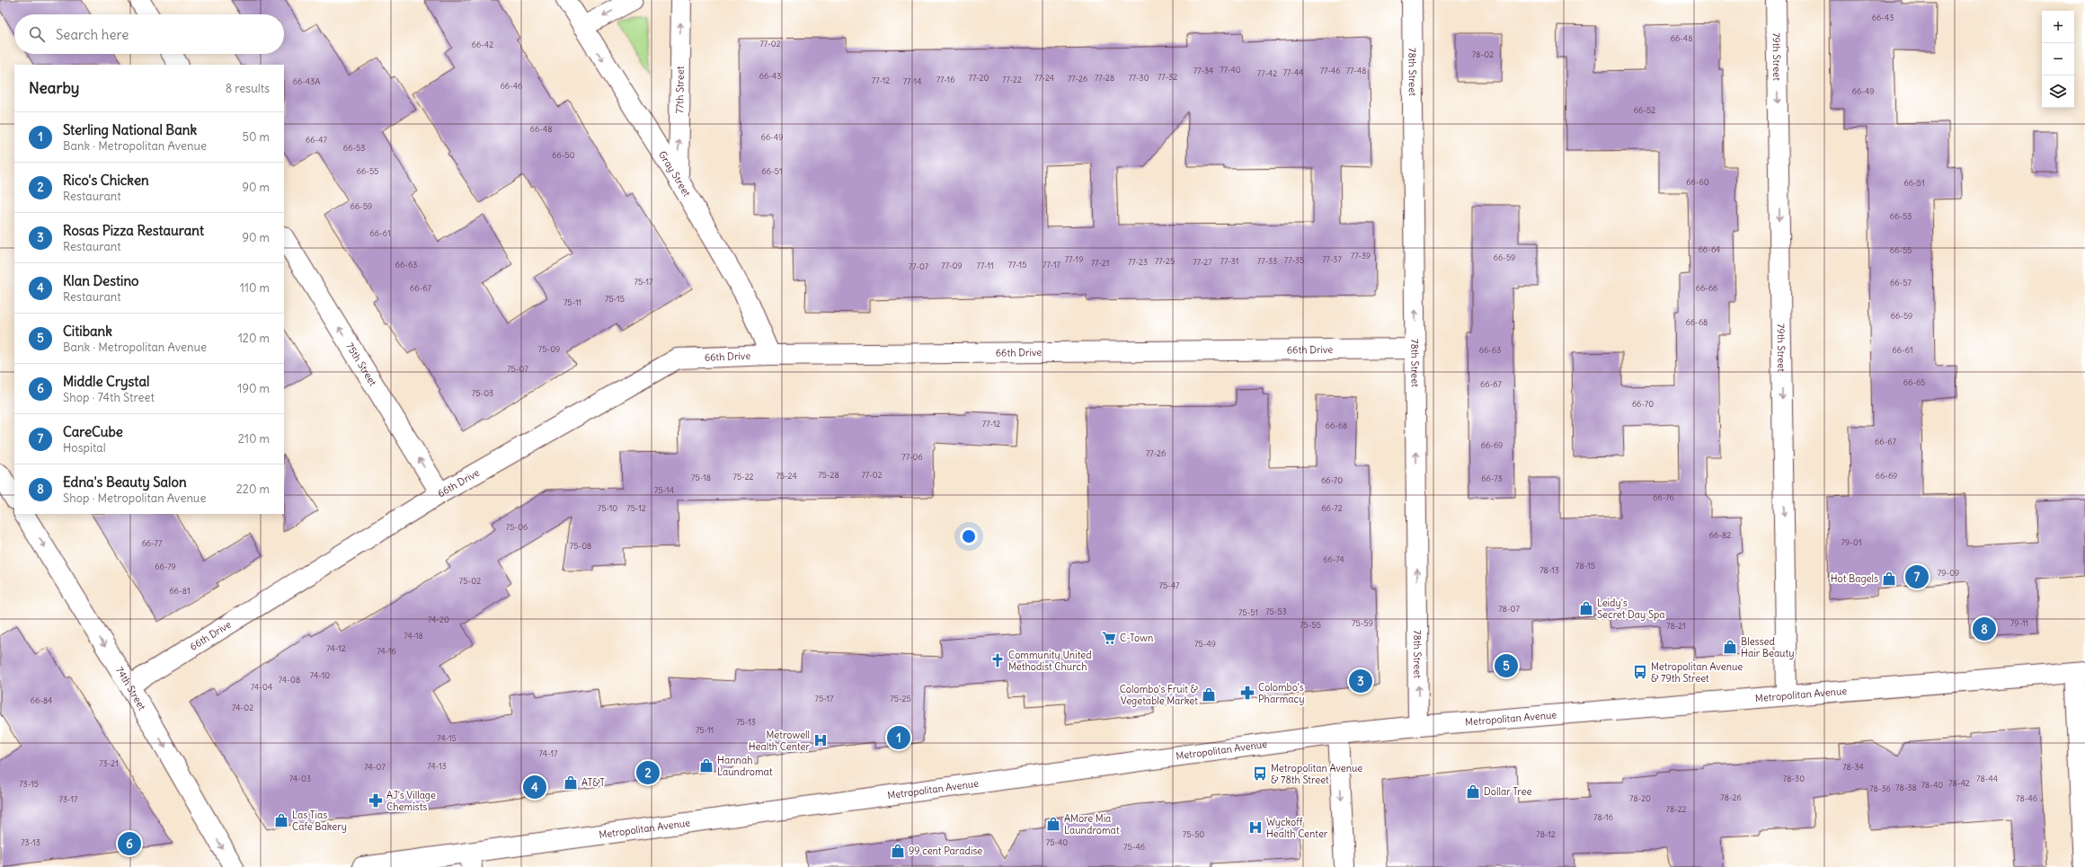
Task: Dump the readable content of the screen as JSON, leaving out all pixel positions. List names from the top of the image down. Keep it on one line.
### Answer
{"streets":{"street":["79th Street","78th Street","77th Street","Gray Street","66th Drive","75th Street","74th Street","Metropolitan Avenue"]},"crossings":[["79th Street","Metropolitan Avenue"],["78th Street","66th Drive"],["78th Street","Metropolitan Avenue"],["77th Street","Gray Street"],["Gray Street","66th Drive"],["66th Drive","75th Street"],["66th Drive","74th Street"]],"one_way":["79th Street","78th Street","77th Street","Gray Street","75th Street","74th Street"],"places":{"shop":["Hot Bagels","Leidy's Secret Day Spa","Blessed Hair Beauty","Colombo's Fruit & Vegetable Market","Hannah Laundromat","AT&T","Dollar Tree","Las Tias Cafe Bakery","AMore Mia Laundromat","99 cent Paradise"],"supermarket":["C-Town"],"church":["Community United Methodist Church"],"bus stop":["Metropolitan Avenue & 79th Street","Metropolitan Avenue & 78th Street"],"pharmacy":["Colombo's Pharmacy","AJ's Village Chemists"],"hospital":["Metrowell Health Center","Wyckoff Health Center"]},"house_numbers":["66-43","66-48","77-02","66-42","78-02","77-40","77-34","77-46","77-48","77-44","77-42","66-43","77-32","77-20","77-24","77-28","77-30","77-26","77-16","77-22","77-12","66-43A","77-14","66-46","66-49","66-52","66-48","66-49","66-47","66-53","66-50","66-55","66-51","66-60","66-51","66-59","66-53","66-61","66-64","66-55","77-39","66-59","77-19","77-37","77-35","77-25","77-31","77-33","77-23","77-27","77-21","66-63","77-15","77-17","77-09","77-11","77-07","75-17","66-57","66-67","66-66","75-15","75-11","66-59","66-68","75-09","66-63","66-61","75-07","66-65","66-67","75-03","66-70","77-12","66-68","66-67","66-69","77-26","77-06","75-28","77-02","75-24","66-69","75-22","75-18","66-73","66-70","75-14","66-76","75-10","75-12","66-72","75-06","66-82","79-01","66-77","75-08","66-74","78-15","66-79","78-13","79-09","75-02","75-47","66-81","78-07","75-53","75-51","74-20","75-59","79-11","75-55","78-21","74-18","75-49","74-12","74-16","74-10","74-08","74-04","75-17","75-25","66-84","74-02","75-13","75-11","74-15","74-17","73-21","74-13","74-07","78-34","74-03","78-30","78-44","78-42","73-15","78-40","78-38","78-36","78-26","78-20","78-46","73-17","78-22","78-16","75-50","78-12","73-13","75-40","75-46"],"page":{"map_buttons":["+","−"],"search":"Search here","heading":["Nearby","8 results"],"list":[{"mark":"1","name":"Sterling National Bank","note":"Bank · Metropolitan Avenue","value":"50 m"},{"mark":"2","name":"Rico's Chicken","note":"Restaurant","value":"90 m"},{"mark":"3","name":"Rosas Pizza Restaurant","note":"Restaurant","value":"90 m"},{"mark":"4","name":"Klan Destino","note":"Restaurant","value":"110 m"},{"mark":"5","name":"Citibank","note":"Bank · Metropolitan Avenue","value":"120 m"},{"mark":"6","name":"Middle Crystal","note":"Shop · 74th Street","value":"190 m"},{"mark":"7","name":"CareCube","note":"Hospital","value":"210 m"},{"mark":"8","name":"Edna's Beauty Salon","note":"Shop · Metropolitan Avenue","value":"220 m"}],"pins":["7","8","5","3","1","2","4","6"]}}
